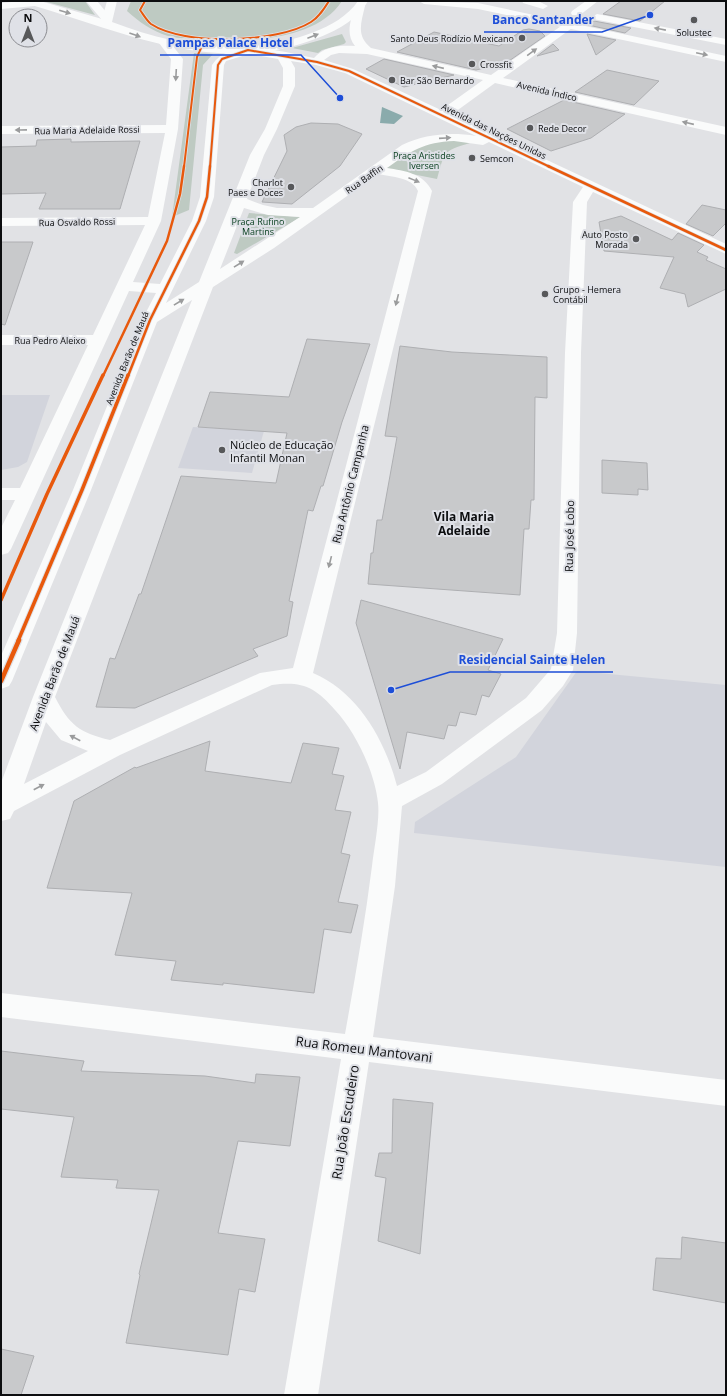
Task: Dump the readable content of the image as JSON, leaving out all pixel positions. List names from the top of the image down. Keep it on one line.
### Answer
{"streets":{"street":["Avenida Índico","Rua Maria Adelaide Rossi","Avenida das Nações Unidas","Rua Baffin","Rua Osvaldo Rossi","Rua Pedro Aleixo","Avenida Barão de Mauá","Rua Antônio Campanha","Rua José Lobo","Rua Romeu Mantovani","Rua João Escudeiro"]},"crossings":[["Avenida Índico","Avenida das Nações Unidas"],["Avenida das Nações Unidas","Rua Baffin"],["Avenida das Nações Unidas","Avenida Barão de Mauá"],["Avenida das Nações Unidas","Rua José Lobo"],["Rua Baffin","Avenida Barão de Mauá"],["Rua Baffin","Rua Antônio Campanha"],["Rua José Lobo","Rua João Escudeiro"],["Rua Romeu Mantovani","Rua João Escudeiro"]],"one_way":["Rua Antônio Campanha"],"districts":["Vila Maria Adelaide"],"parks":["Praça Aristides Iversen","Praça Rufino Martins"],"places":["Banco Santander","Solustec","Santo Deus Rodízio Mexicano","Crossfit","Bar São Bernardo","Pampas Palace Hotel","Rede Decor","Semcon","Charlot Paes e Doces","Auto Posto Morada","Grupo - Hemera Contábil","Núcleo de Educação Infantil Monan","Residencial Sainte Helen"],"north":"top"}
